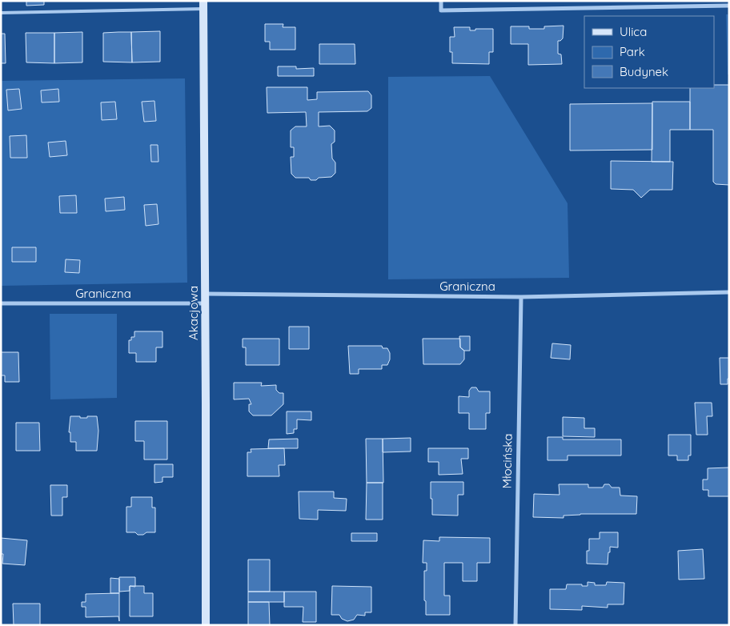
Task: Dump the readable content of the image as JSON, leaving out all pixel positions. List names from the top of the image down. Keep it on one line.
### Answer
{"streets":{"street":["Graniczna","Akacjowa","Młocińska"]},"crossings":[["Graniczna","Akacjowa"],["Graniczna","Młocińska"]],"legend":["Ulica","Park","Budynek"]}
